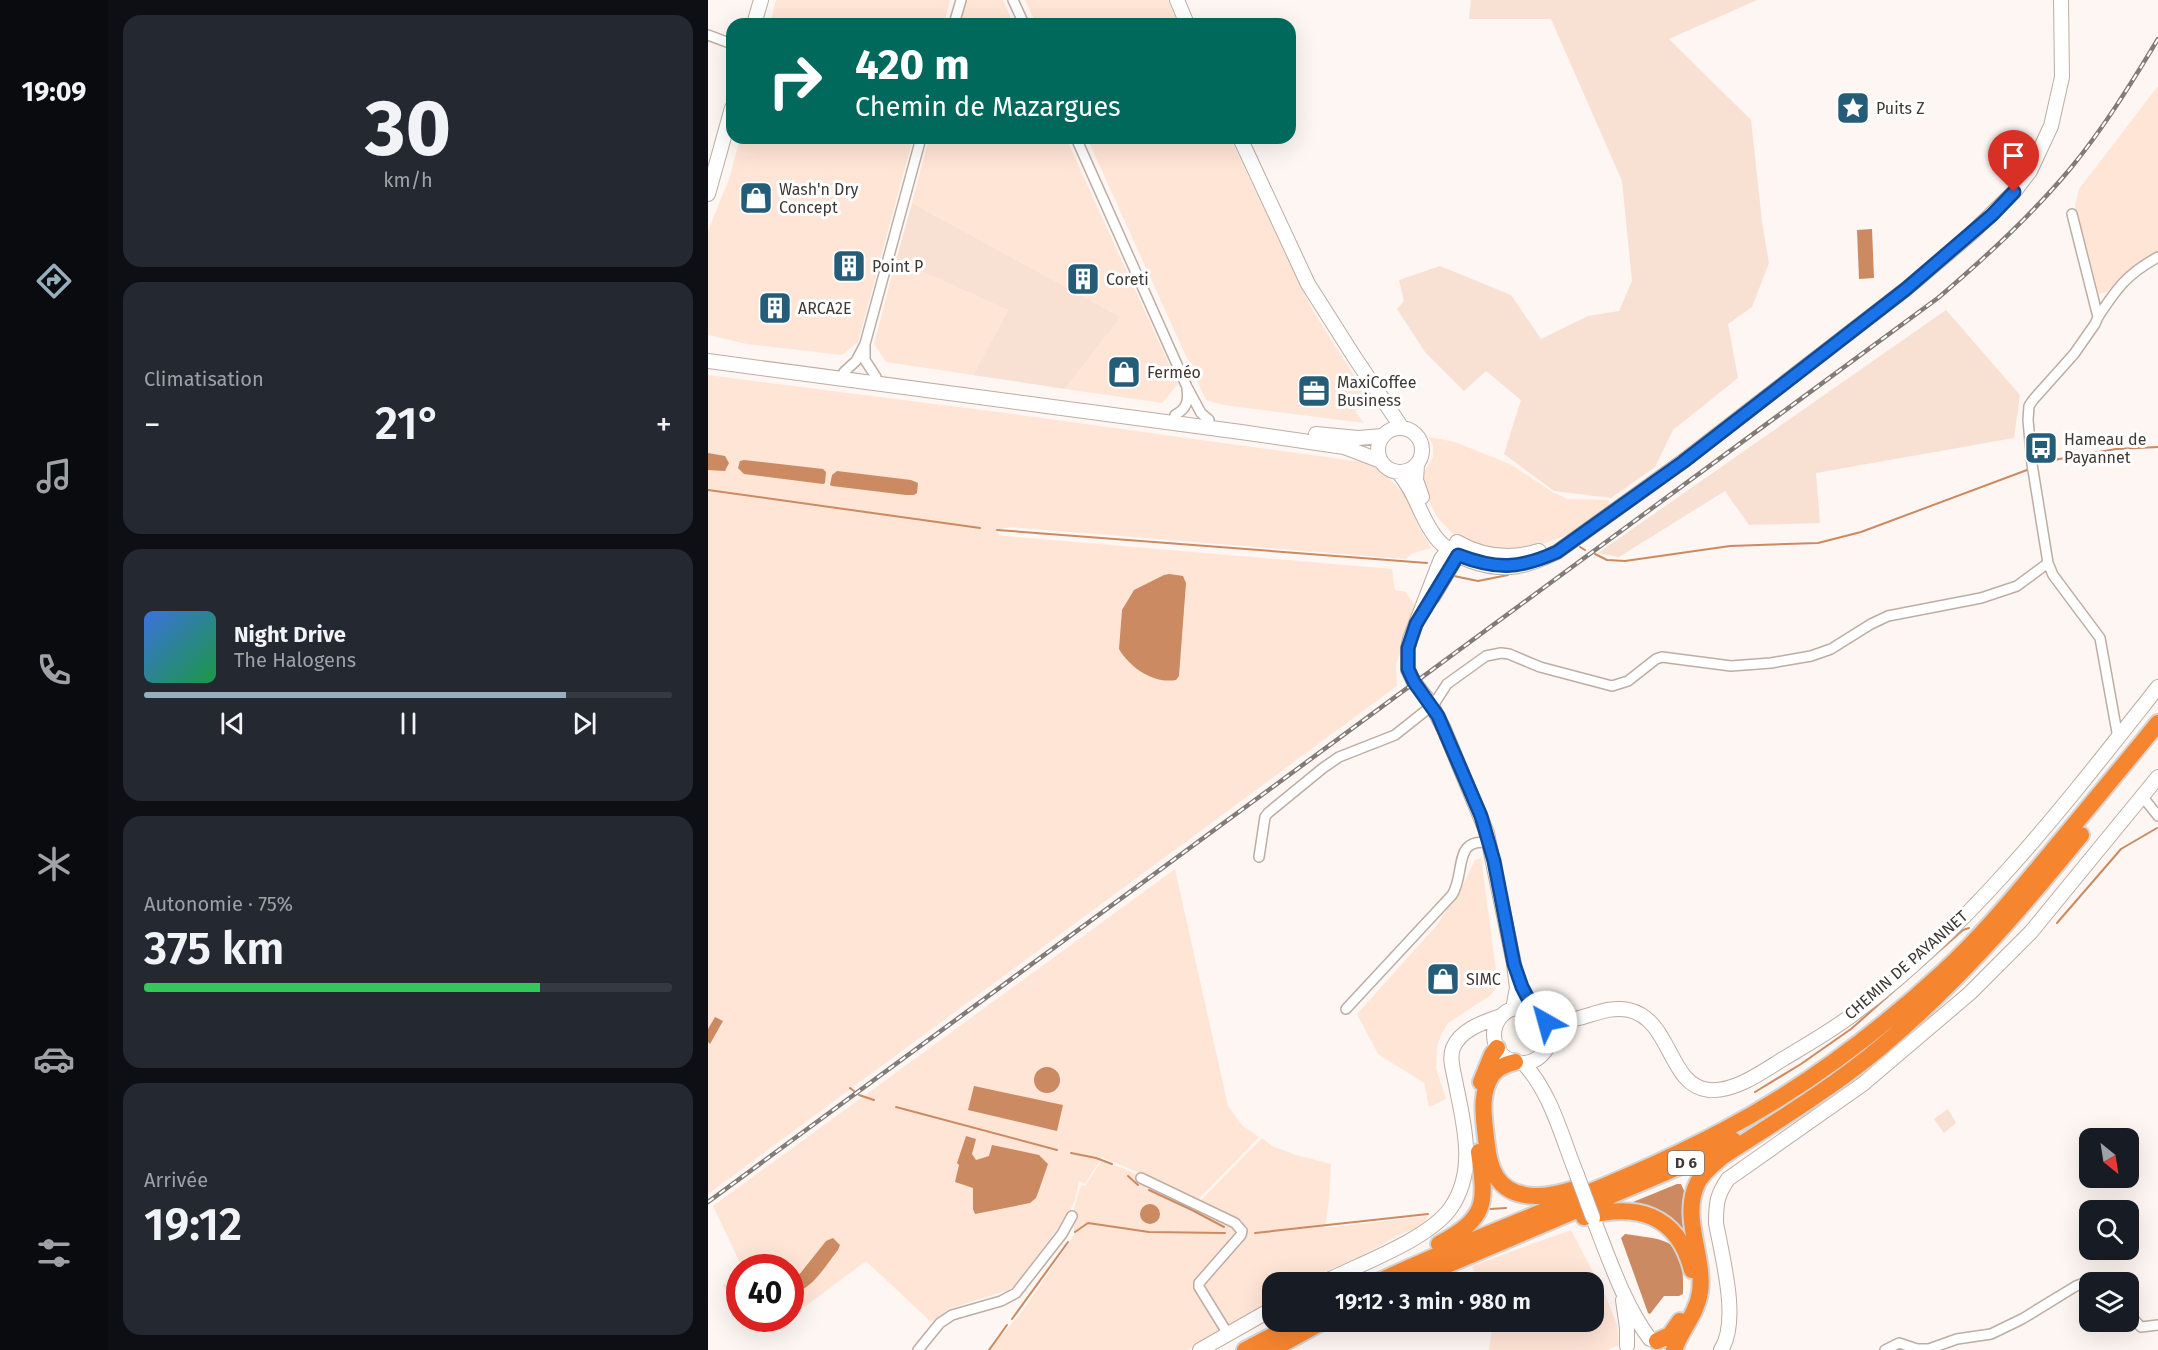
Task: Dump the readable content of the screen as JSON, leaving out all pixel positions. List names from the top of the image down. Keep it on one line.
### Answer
{"streets":{"highway":["D 6"],"street":["CHEMIN DE PAYANNET"]},"places":{"place":["Puits Z"],"shop":["Wash'n Dry Concept","Ferméo","SIMC"],"building":["Point P","Coreti","ARCA2E"],"office":["MaxiCoffee Business"],"bus stop":["Hameau de Payannet"]},"north":"bottom right","page":{"tabs":"19:09","tile":[["30","km/h"],"Climatisation",["Autonomie · 75%","375 km"],["Arrivée","19:12"]],"turn":["420 m","Chemin de Mazargues"],"heat":["−","21°","+"],"song":["Night Drive","The Halogens"],"limit":"40","trip":"19:12 · 3 min · 980 m"}}
